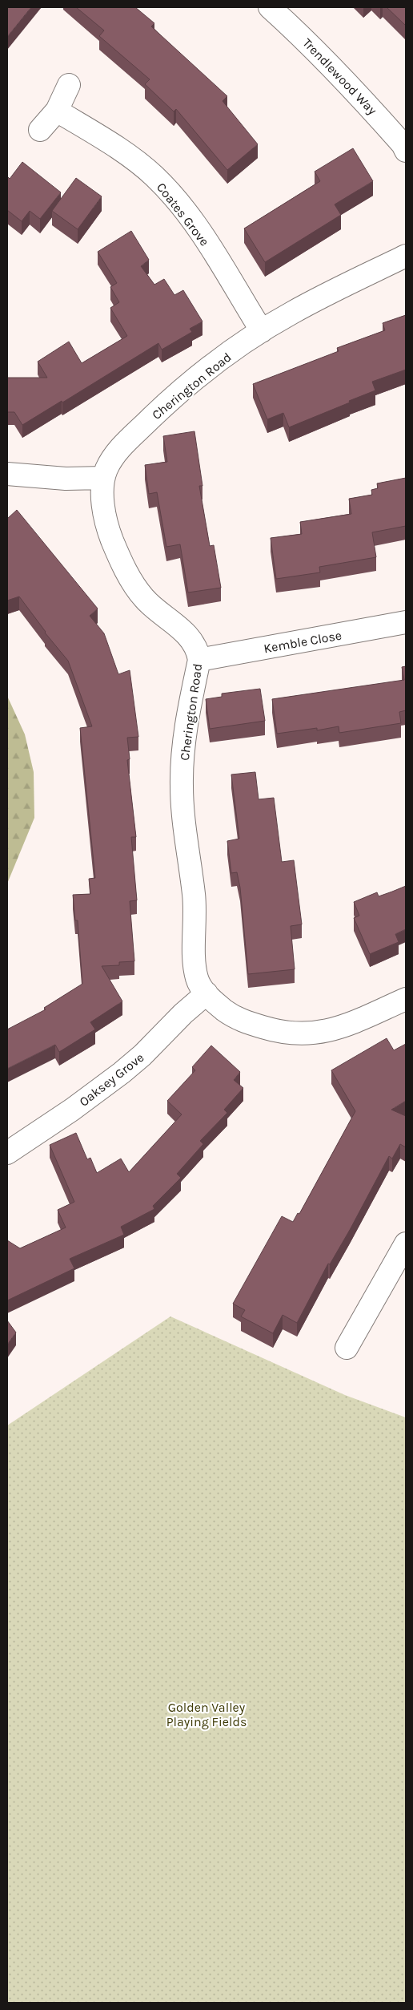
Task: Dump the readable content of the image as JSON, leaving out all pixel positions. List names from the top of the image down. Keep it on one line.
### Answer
{"streets":{"street":["Trendlewood Way","Coates Grove","Cherington Road","Kemble Close","Oaksey Grove"]},"crossings":[["Coates Grove","Cherington Road"],["Cherington Road","Kemble Close"],["Cherington Road","Oaksey Grove"]],"parks":["Golden Valley Playing Fields"]}
